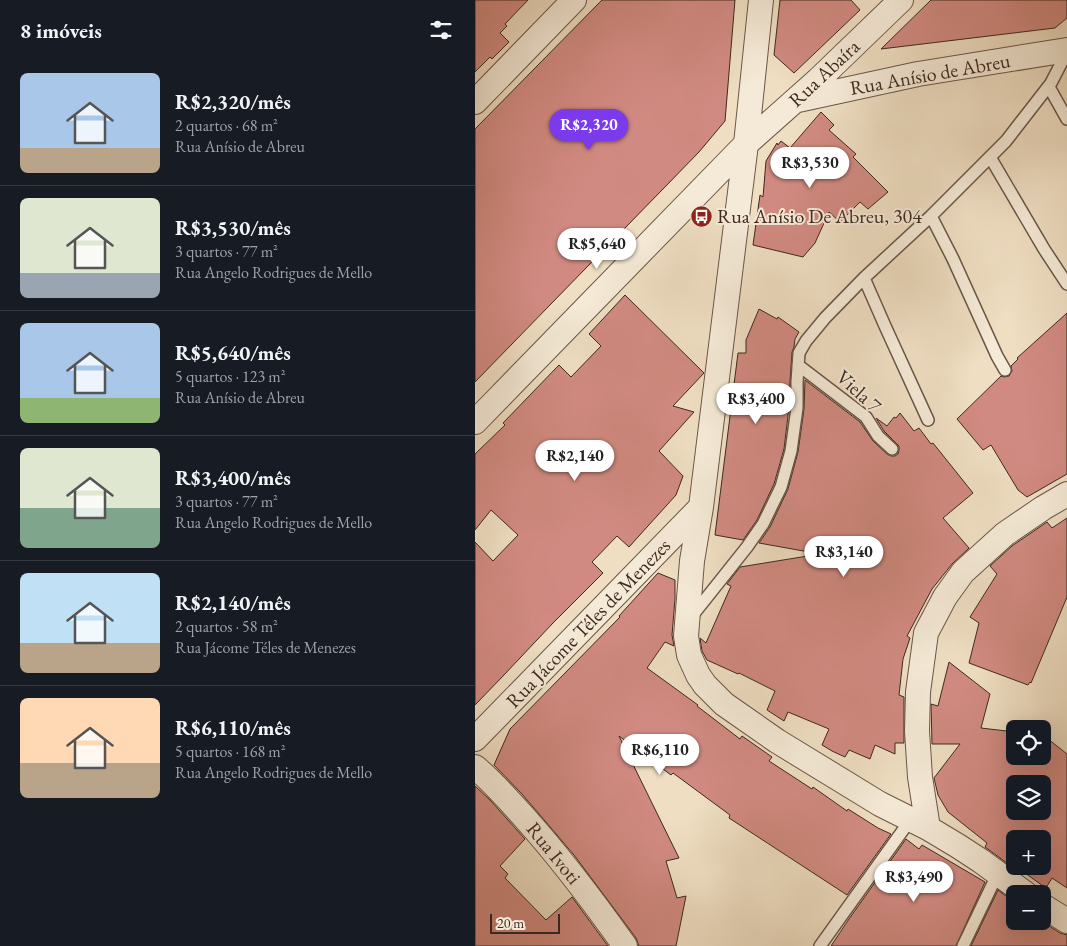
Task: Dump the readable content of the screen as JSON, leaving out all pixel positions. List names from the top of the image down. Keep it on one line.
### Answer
{"streets":{"street":["Rua Abaíra","Rua Anísio de Abreu","Rua Jácome Téles de Menezes","Rua Ivoti"],"lane":["Viela 7"]},"crossings":[["Rua Abaíra","Rua Anísio de Abreu"]],"places":{"bus stop":["Rua Anísio De Abreu, 304"]},"scale_bar":"20 m","page":{"heading":"8 imóveis","list":[{"name":"R$2,320/mês","note":"2 quartos · 68 m² · Rua Anísio de Abreu"},{"name":"R$3,530/mês","note":"3 quartos · 77 m² · Rua Angelo Rodrigues de Mello"},{"name":"R$5,640/mês","note":"5 quartos · 123 m² · Rua Anísio de Abreu"},{"name":"R$3,400/mês","note":"3 quartos · 77 m² · Rua Angelo Rodrigues de Mello"},{"name":"R$2,140/mês","note":"2 quartos · 58 m² · Rua Jácome Téles de Menezes"},{"name":"R$6,110/mês","note":"5 quartos · 168 m² · Rua Angelo Rodrigues de Mello"}],"price":["R$2,320","R$3,530","R$5,640","R$3,400","R$2,140","R$3,140","R$6,110","R$3,490"],"map_buttons":["+","−"],"scale":"20 m"}}
